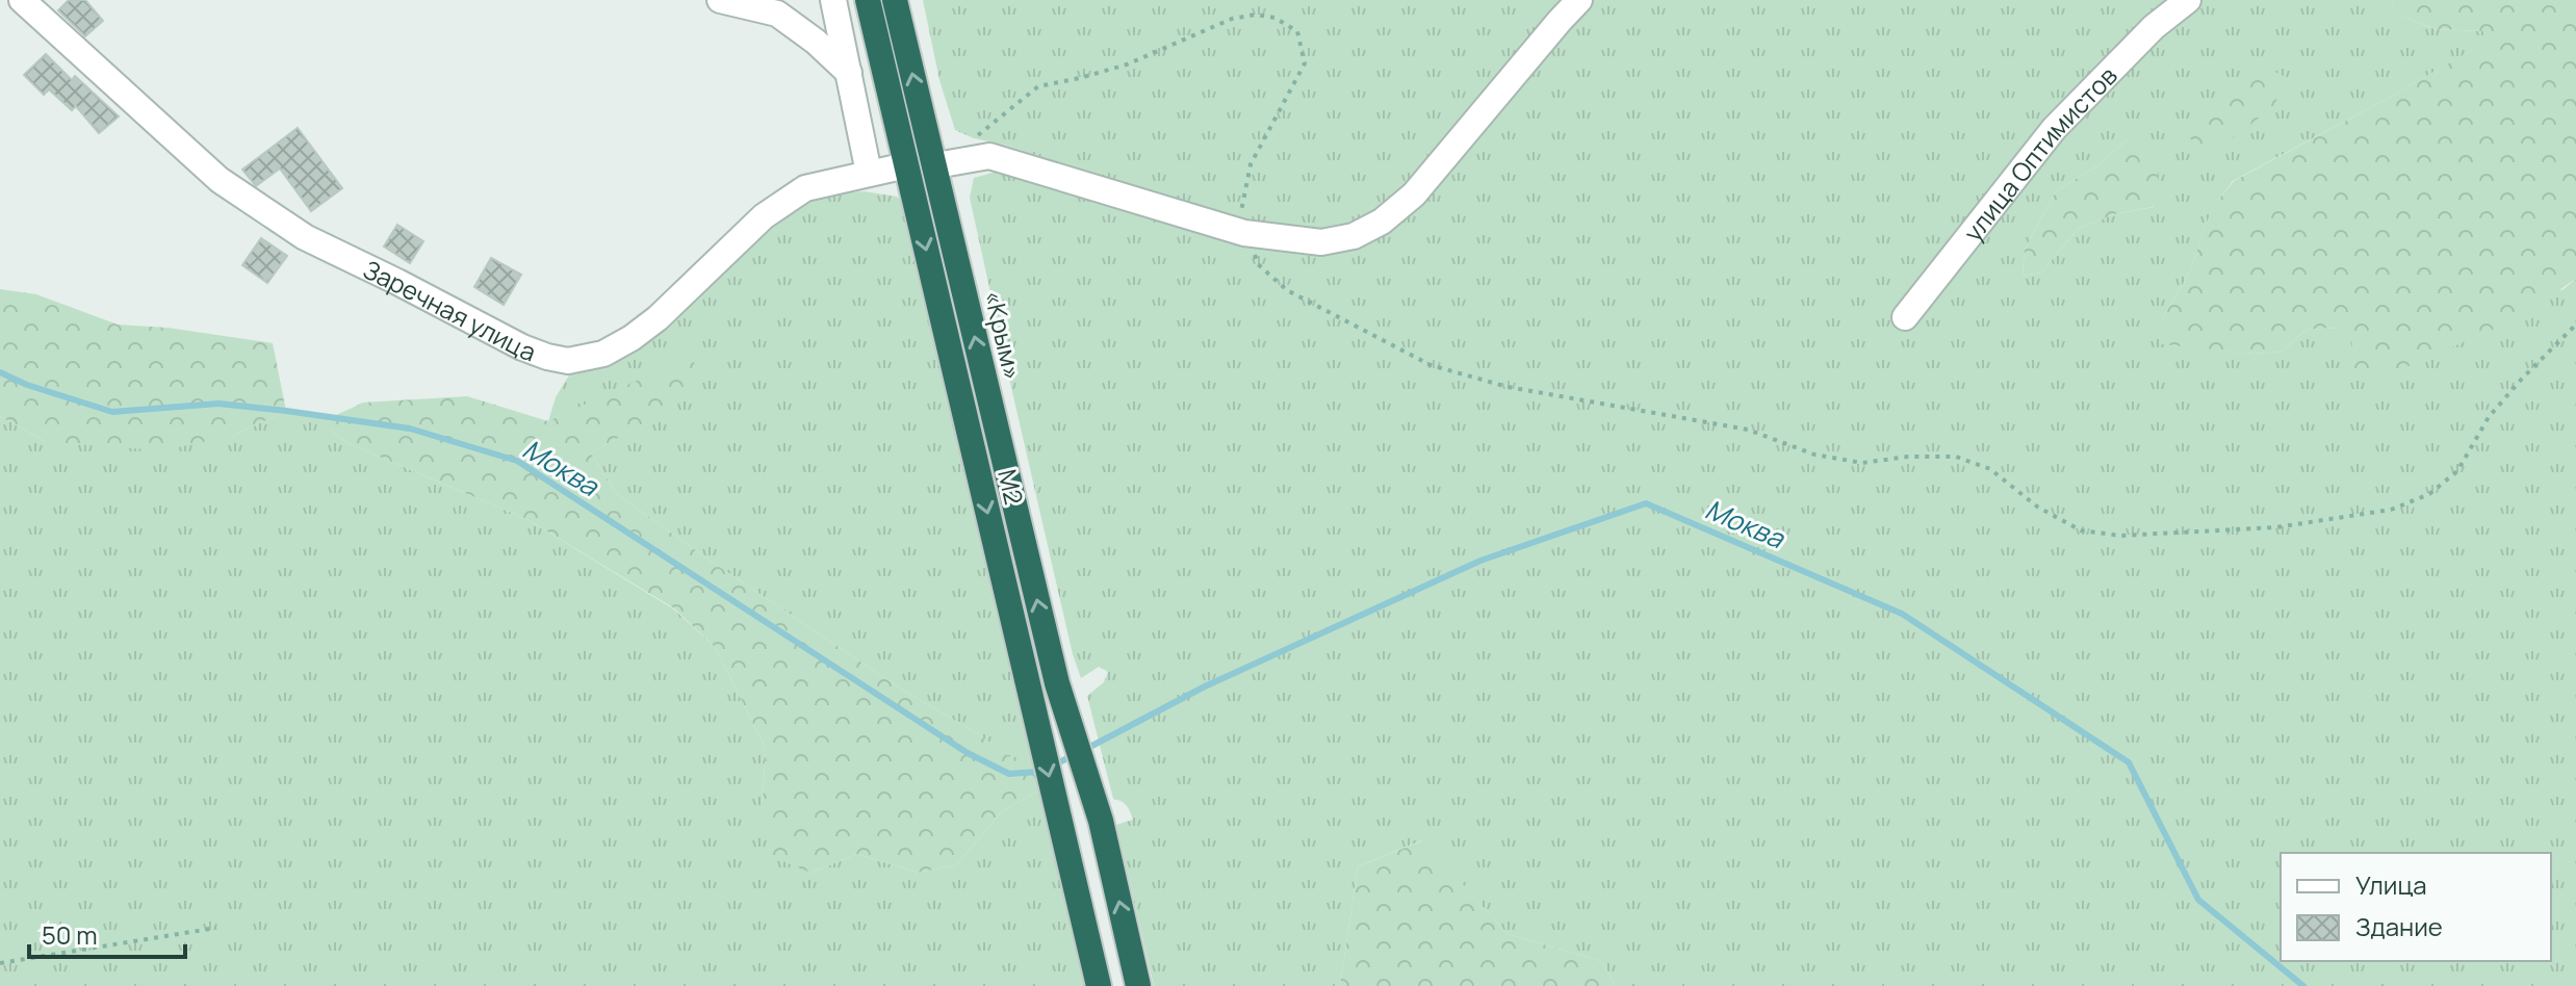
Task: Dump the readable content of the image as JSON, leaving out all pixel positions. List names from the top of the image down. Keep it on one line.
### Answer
{"streets":{"highway":["«Крым»","М2"],"street":["улица Оптимистов","Заречная улица"]},"crossings":[["Заречная улица","М2"]],"one_way":["«Крым»","М2"],"water":["Моква"],"legend":["Улица","Здание"],"scale_bar":"50 m"}
